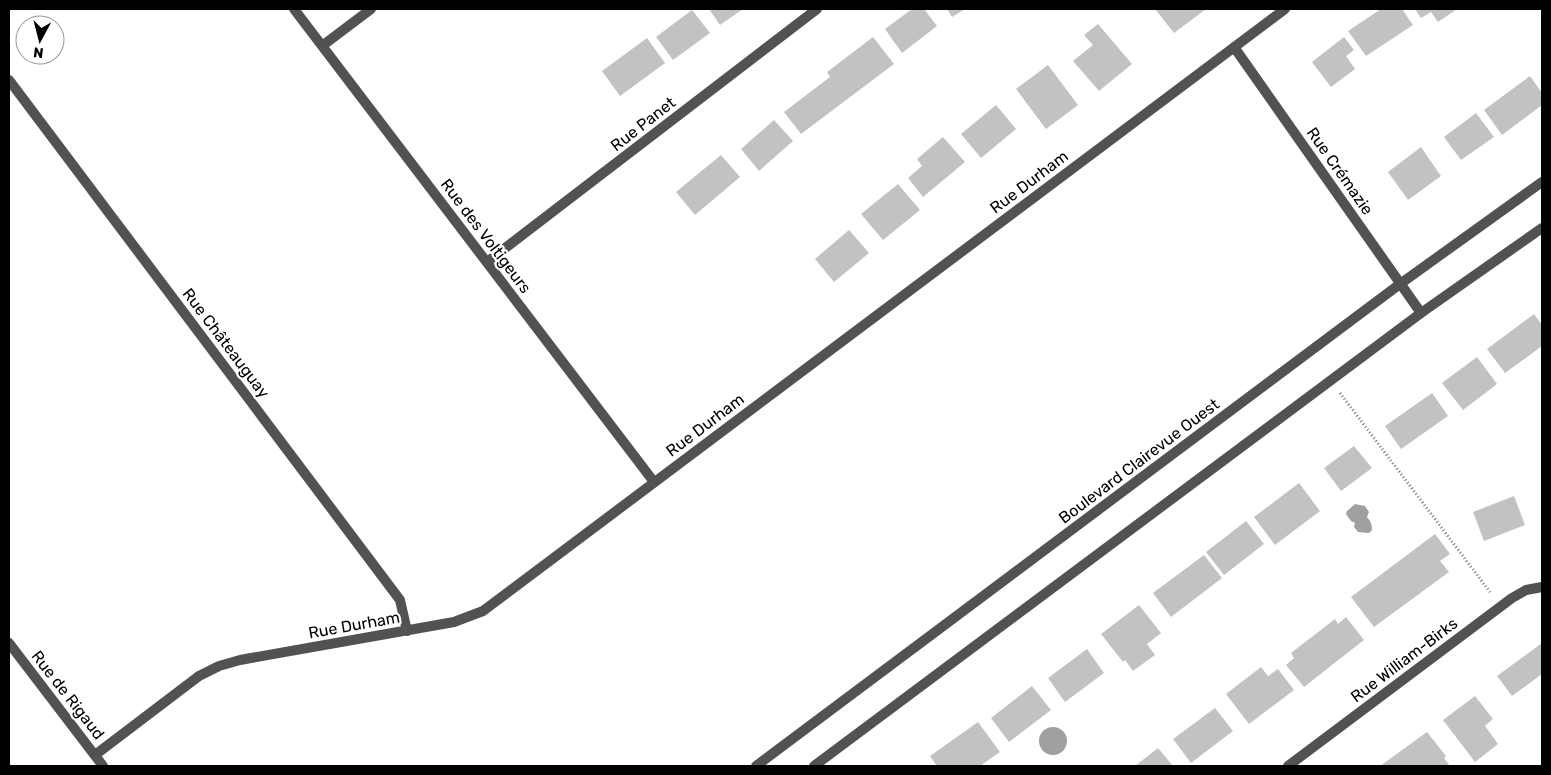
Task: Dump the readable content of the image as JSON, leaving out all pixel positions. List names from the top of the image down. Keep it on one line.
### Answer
{"streets":{"street":["Rue Panet","Rue Crémazie","Rue Durham","Rue des Voltigeurs","Rue Châteauguay","Boulevard Clairevue Ouest","Rue William-Birks","Rue de Rigaud"]},"crossings":[["Rue Panet","Rue des Voltigeurs"],["Rue Crémazie","Rue Durham"],["Rue Crémazie","Boulevard Clairevue Ouest"],["Rue Durham","Rue des Voltigeurs"],["Rue Durham","Rue Châteauguay"],["Rue Durham","Rue de Rigaud"]],"north":"bottom"}
